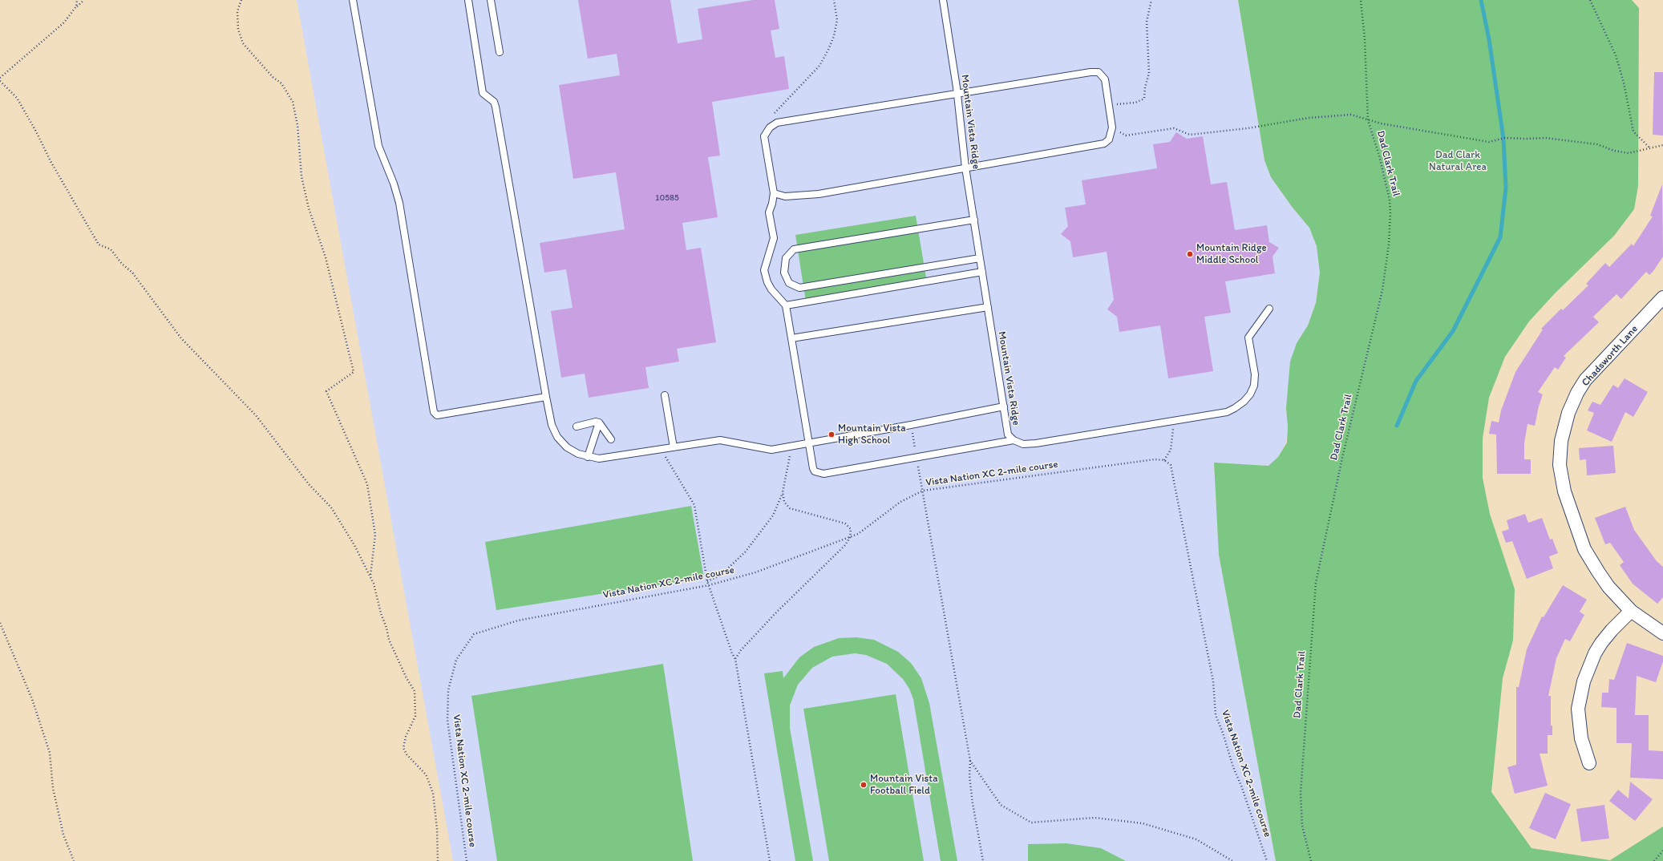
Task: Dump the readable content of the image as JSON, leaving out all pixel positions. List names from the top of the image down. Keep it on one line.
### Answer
{"streets":{"street":["Chadsworth Lane"],"lane":["Mountain Vista Ridge"],"path":["Dad Clark Trail","Vista Nation XC 2-mile course"]},"parks":["Dad Clark Natural Area"],"places":["Mountain Ridge Middle School","Mountain Vista High School","Mountain Vista Football Field"],"house_numbers":["10585"]}
